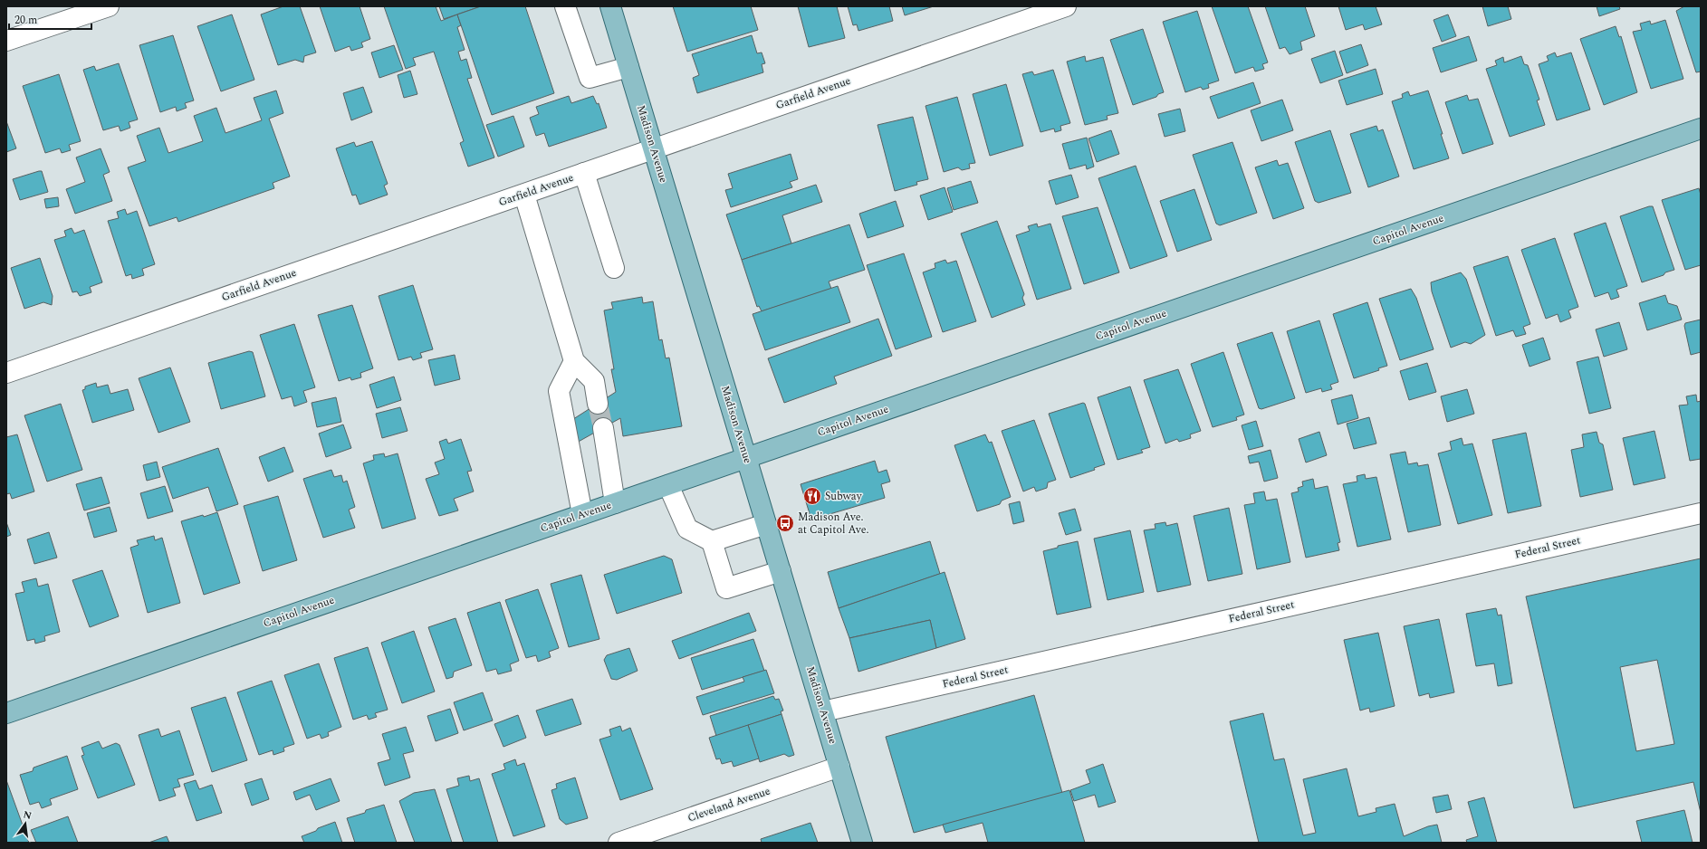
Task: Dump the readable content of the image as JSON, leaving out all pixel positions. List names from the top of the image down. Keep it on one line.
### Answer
{"streets":{"main road":["Madison Avenue","Capitol Avenue"],"street":["Garfield Avenue","Federal Street","Cleveland Avenue"]},"crossings":[["Garfield Avenue","Madison Avenue"],["Madison Avenue","Capitol Avenue"],["Madison Avenue","Federal Street"],["Madison Avenue","Cleveland Avenue"]],"places":{"restaurant":["Subway"],"bus stop":["Madison Ave. at Capitol Ave."]},"scale_bar":"20 m","north":"top"}
